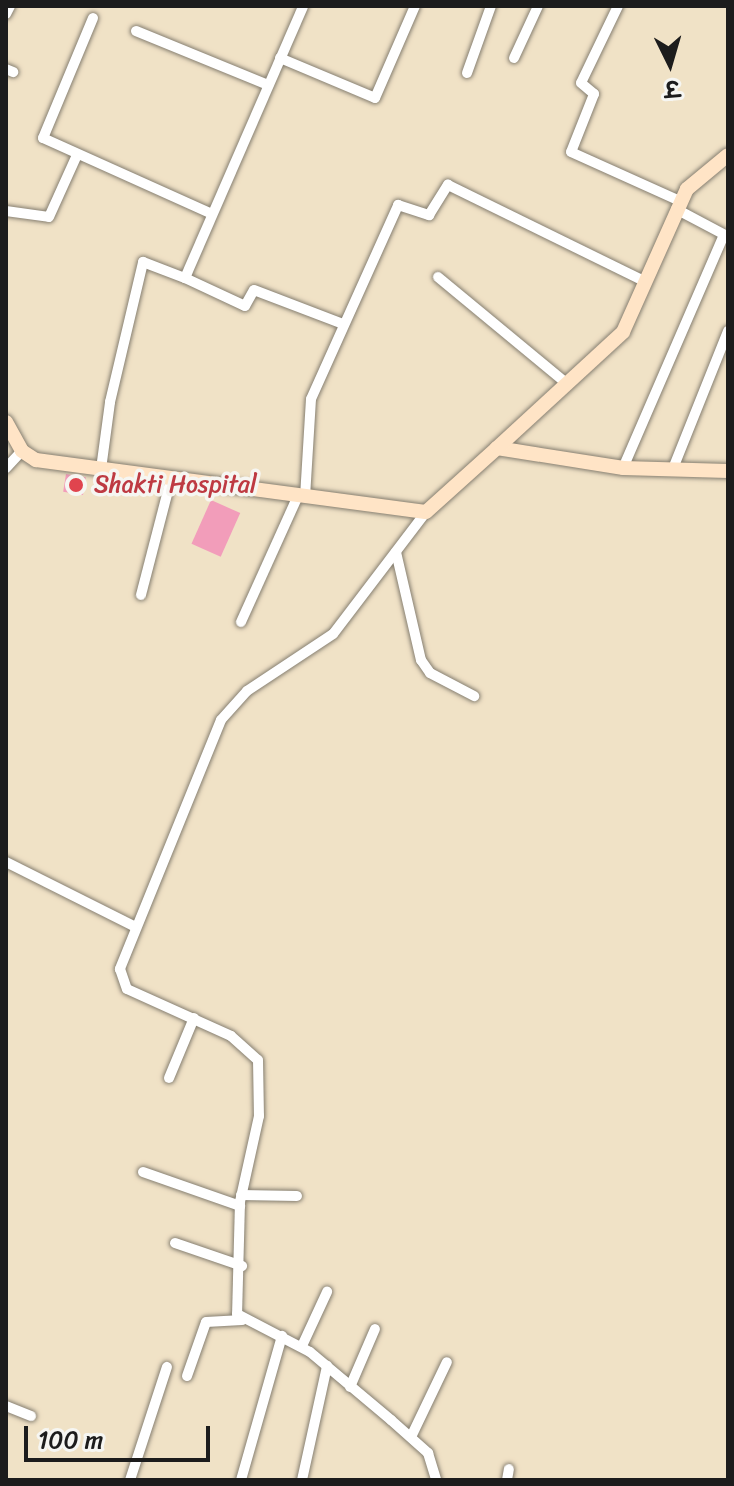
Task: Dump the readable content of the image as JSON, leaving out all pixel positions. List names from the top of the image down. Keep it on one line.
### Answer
{"places":["Shakti Hospital"],"scale_bar":"100 m","north":"bottom"}
